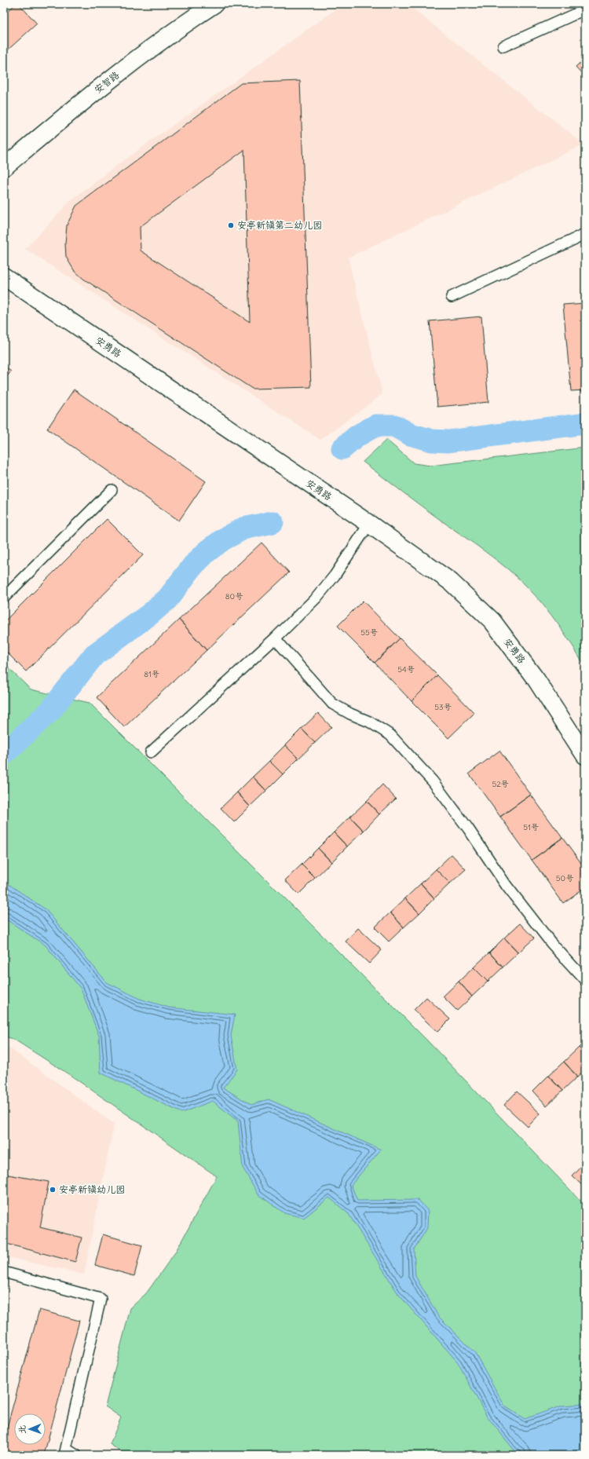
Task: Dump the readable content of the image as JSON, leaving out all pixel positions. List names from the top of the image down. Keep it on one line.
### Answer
{"streets":{"street":["安智路","安勇路"]},"places":["安亭新镇第二幼儿园","安亭新镇幼儿园"],"house_numbers":["80号","55号","54号","81号","53号","52号","51号","50号"],"north":"left"}
